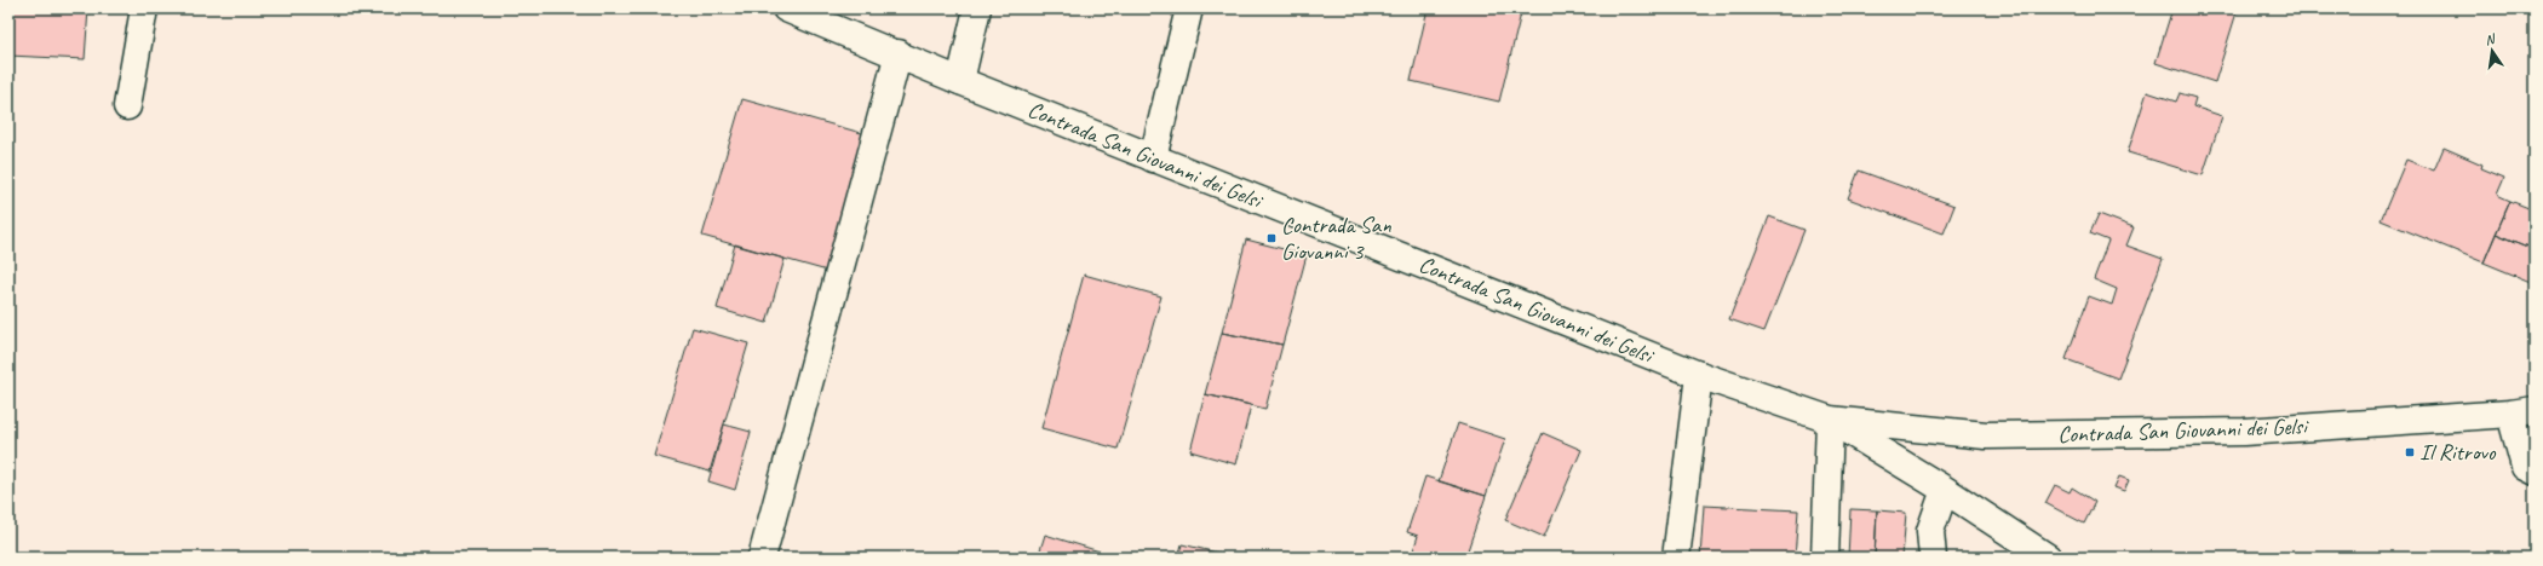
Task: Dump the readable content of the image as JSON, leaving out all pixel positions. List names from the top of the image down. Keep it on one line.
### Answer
{"streets":{"main road":["Contrada San Giovanni dei Gelsi"]},"places":{"transit":["Contrada San Giovanni 3","Il Ritrovo"]},"north":"top"}
